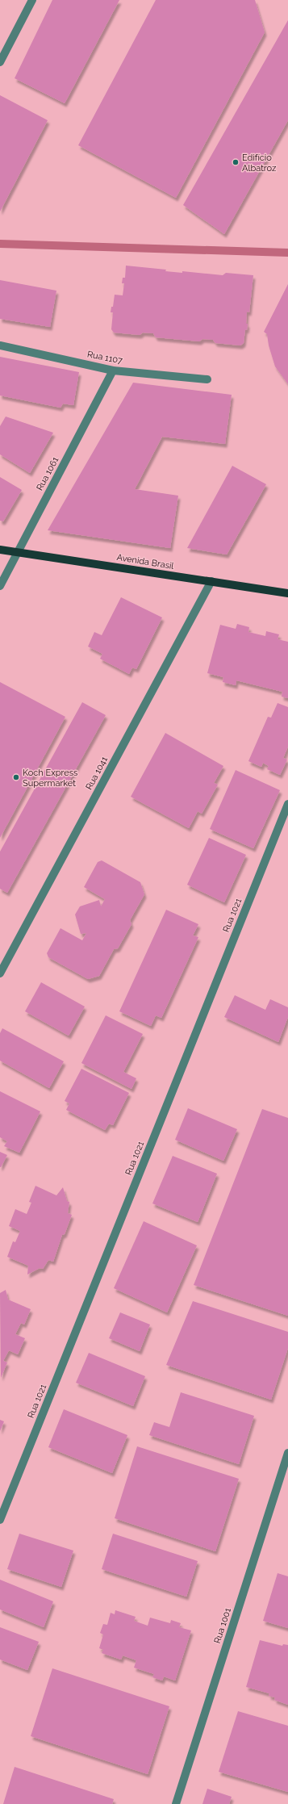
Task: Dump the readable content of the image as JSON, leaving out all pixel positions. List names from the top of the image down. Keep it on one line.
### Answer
{"streets":{"main road":["Avenida Brasil"],"street":["Rua 1107","Rua 1061","Rua 1041","Rua 1021","Rua 1001"]},"crossings":[["Rua 1107","Rua 1061"],["Rua 1061","Avenida Brasil"],["Avenida Brasil","Rua 1041"]],"places":["Edifício Albatroz","Koch Express Supermarket"]}
